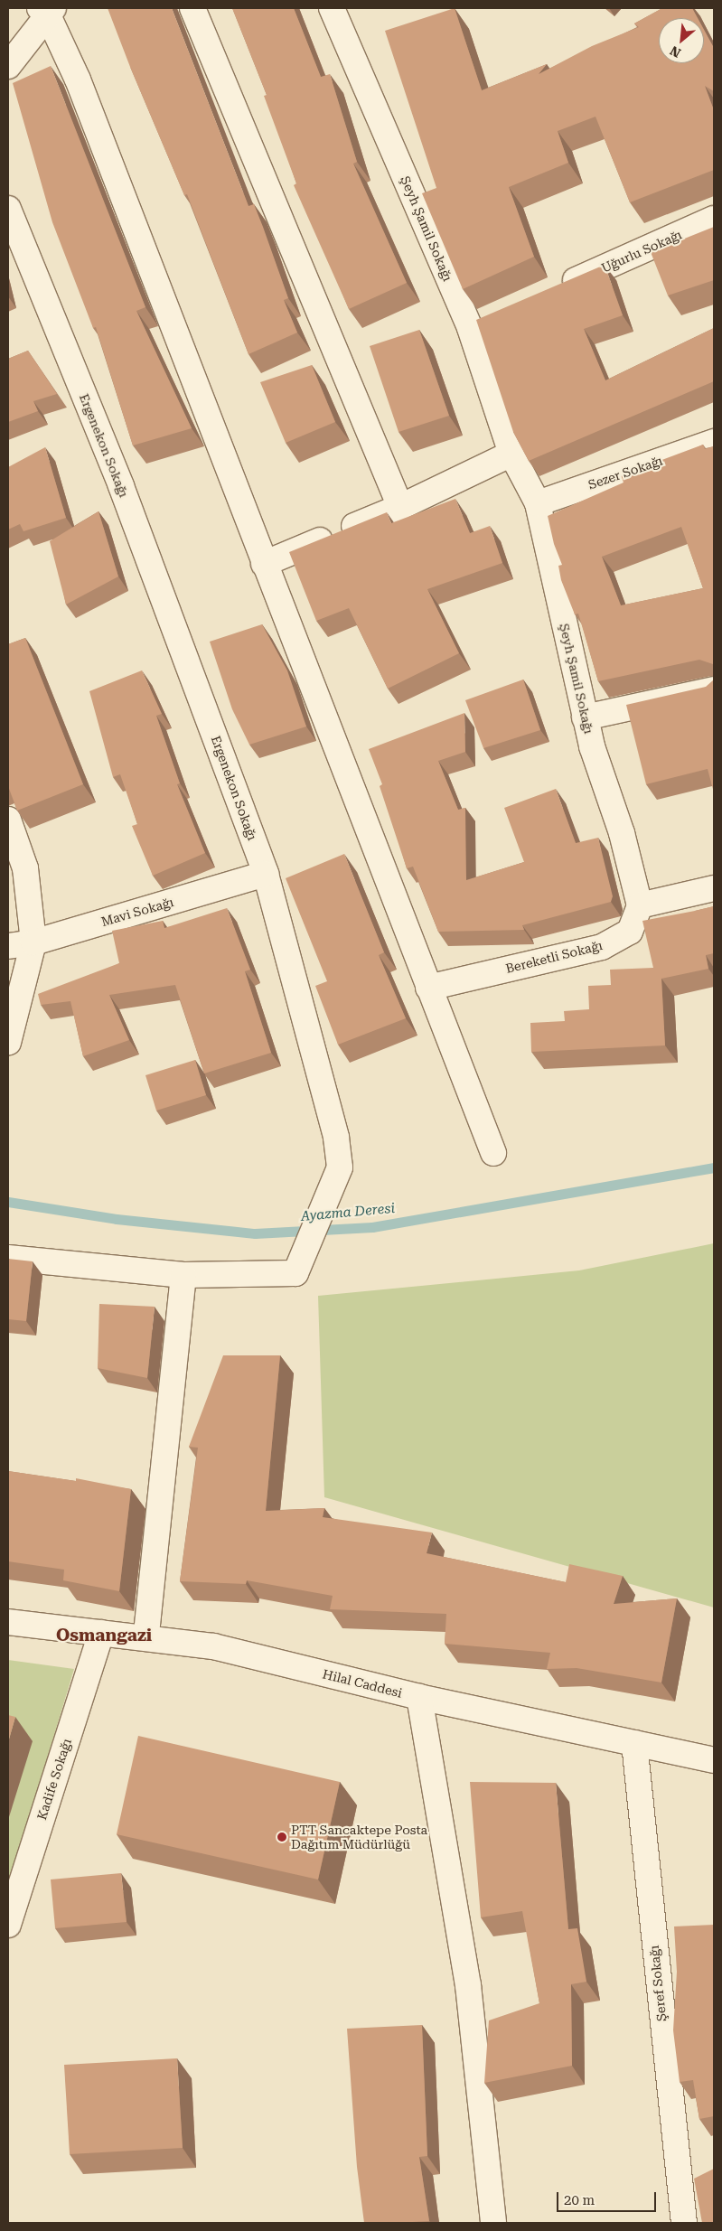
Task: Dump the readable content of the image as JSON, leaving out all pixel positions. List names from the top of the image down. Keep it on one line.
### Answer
{"streets":{"street":["Şeyh Şamil Sokağı","Uğurlu Sokağı","Ergenekon Sokağı","Sezer Sokağı","Mavi Sokağı","Bereketli Sokağı","Hilal Caddesi","Kadife Sokağı","Şeref Sokağı"]},"crossings":[["Şeyh Şamil Sokağı","Sezer Sokağı"],["Şeyh Şamil Sokağı","Bereketli Sokağı"],["Ergenekon Sokağı","Mavi Sokağı"],["Hilal Caddesi","Kadife Sokağı"],["Hilal Caddesi","Şeref Sokağı"]],"districts":["Osmangazi"],"water":["Ayazma Deresi"],"places":["PTT Sancaktepe Posta Dağıtım Müdürlüğü"],"scale_bar":"20 m","north":"bottom left"}
